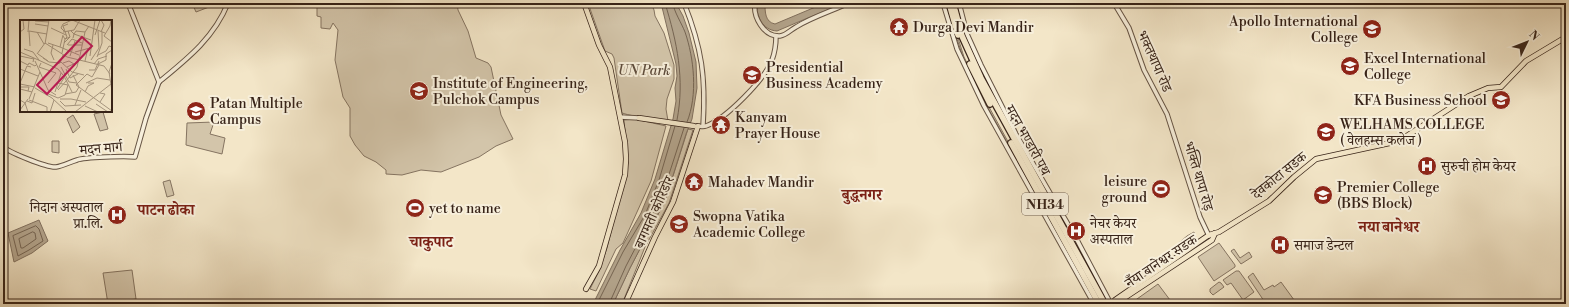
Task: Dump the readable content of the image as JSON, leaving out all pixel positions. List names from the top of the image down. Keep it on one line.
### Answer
{"streets":{"highway":["मदन भण्डारी पथ","NH34"],"main road":["देवकोटा सडक","बागमती कोरिडोर","नँया बानेश्वर सडक"],"street":["भक्तथापा रोड","मदन मार्ग","भक्ति थापा रोड़"]},"crossings":[["भक्तथापा रोड","भक्ति थापा रोड़"],["देवकोटा सडक","भक्ति थापा रोड़"],["देवकोटा सडक","नँया बानेश्वर सडक"],["भक्ति थापा रोड़","नँया बानेश्वर सडक"]],"districts":["बुद्धनगर","पाटन ढोका","नया बानेश्वर","चाकुपाट"],"parks":["UN Park"],"places":{"temple":["Durga Devi Mandir","Kanyam Prayer House","Mahadev Mandir"],"school or university":["Apollo International College","Excel International College","Presidential Business Academy","Institute of Engineering, Pulchok Campus","KFA Business School","Patan Multiple Campus","WELHAMS COLLEGE ( वेलहम्स कलेज )","Premier College (BBS Block)","Swopna Vatika Academic College"],"hospital":["सुरुची होम केयर","निदान अस्पताल प्रा.लि.","नेचर केयर अस्पताल","समाज डेन्टल"],"sports":["leisure ground","yet to name"]},"north":"top right"}
